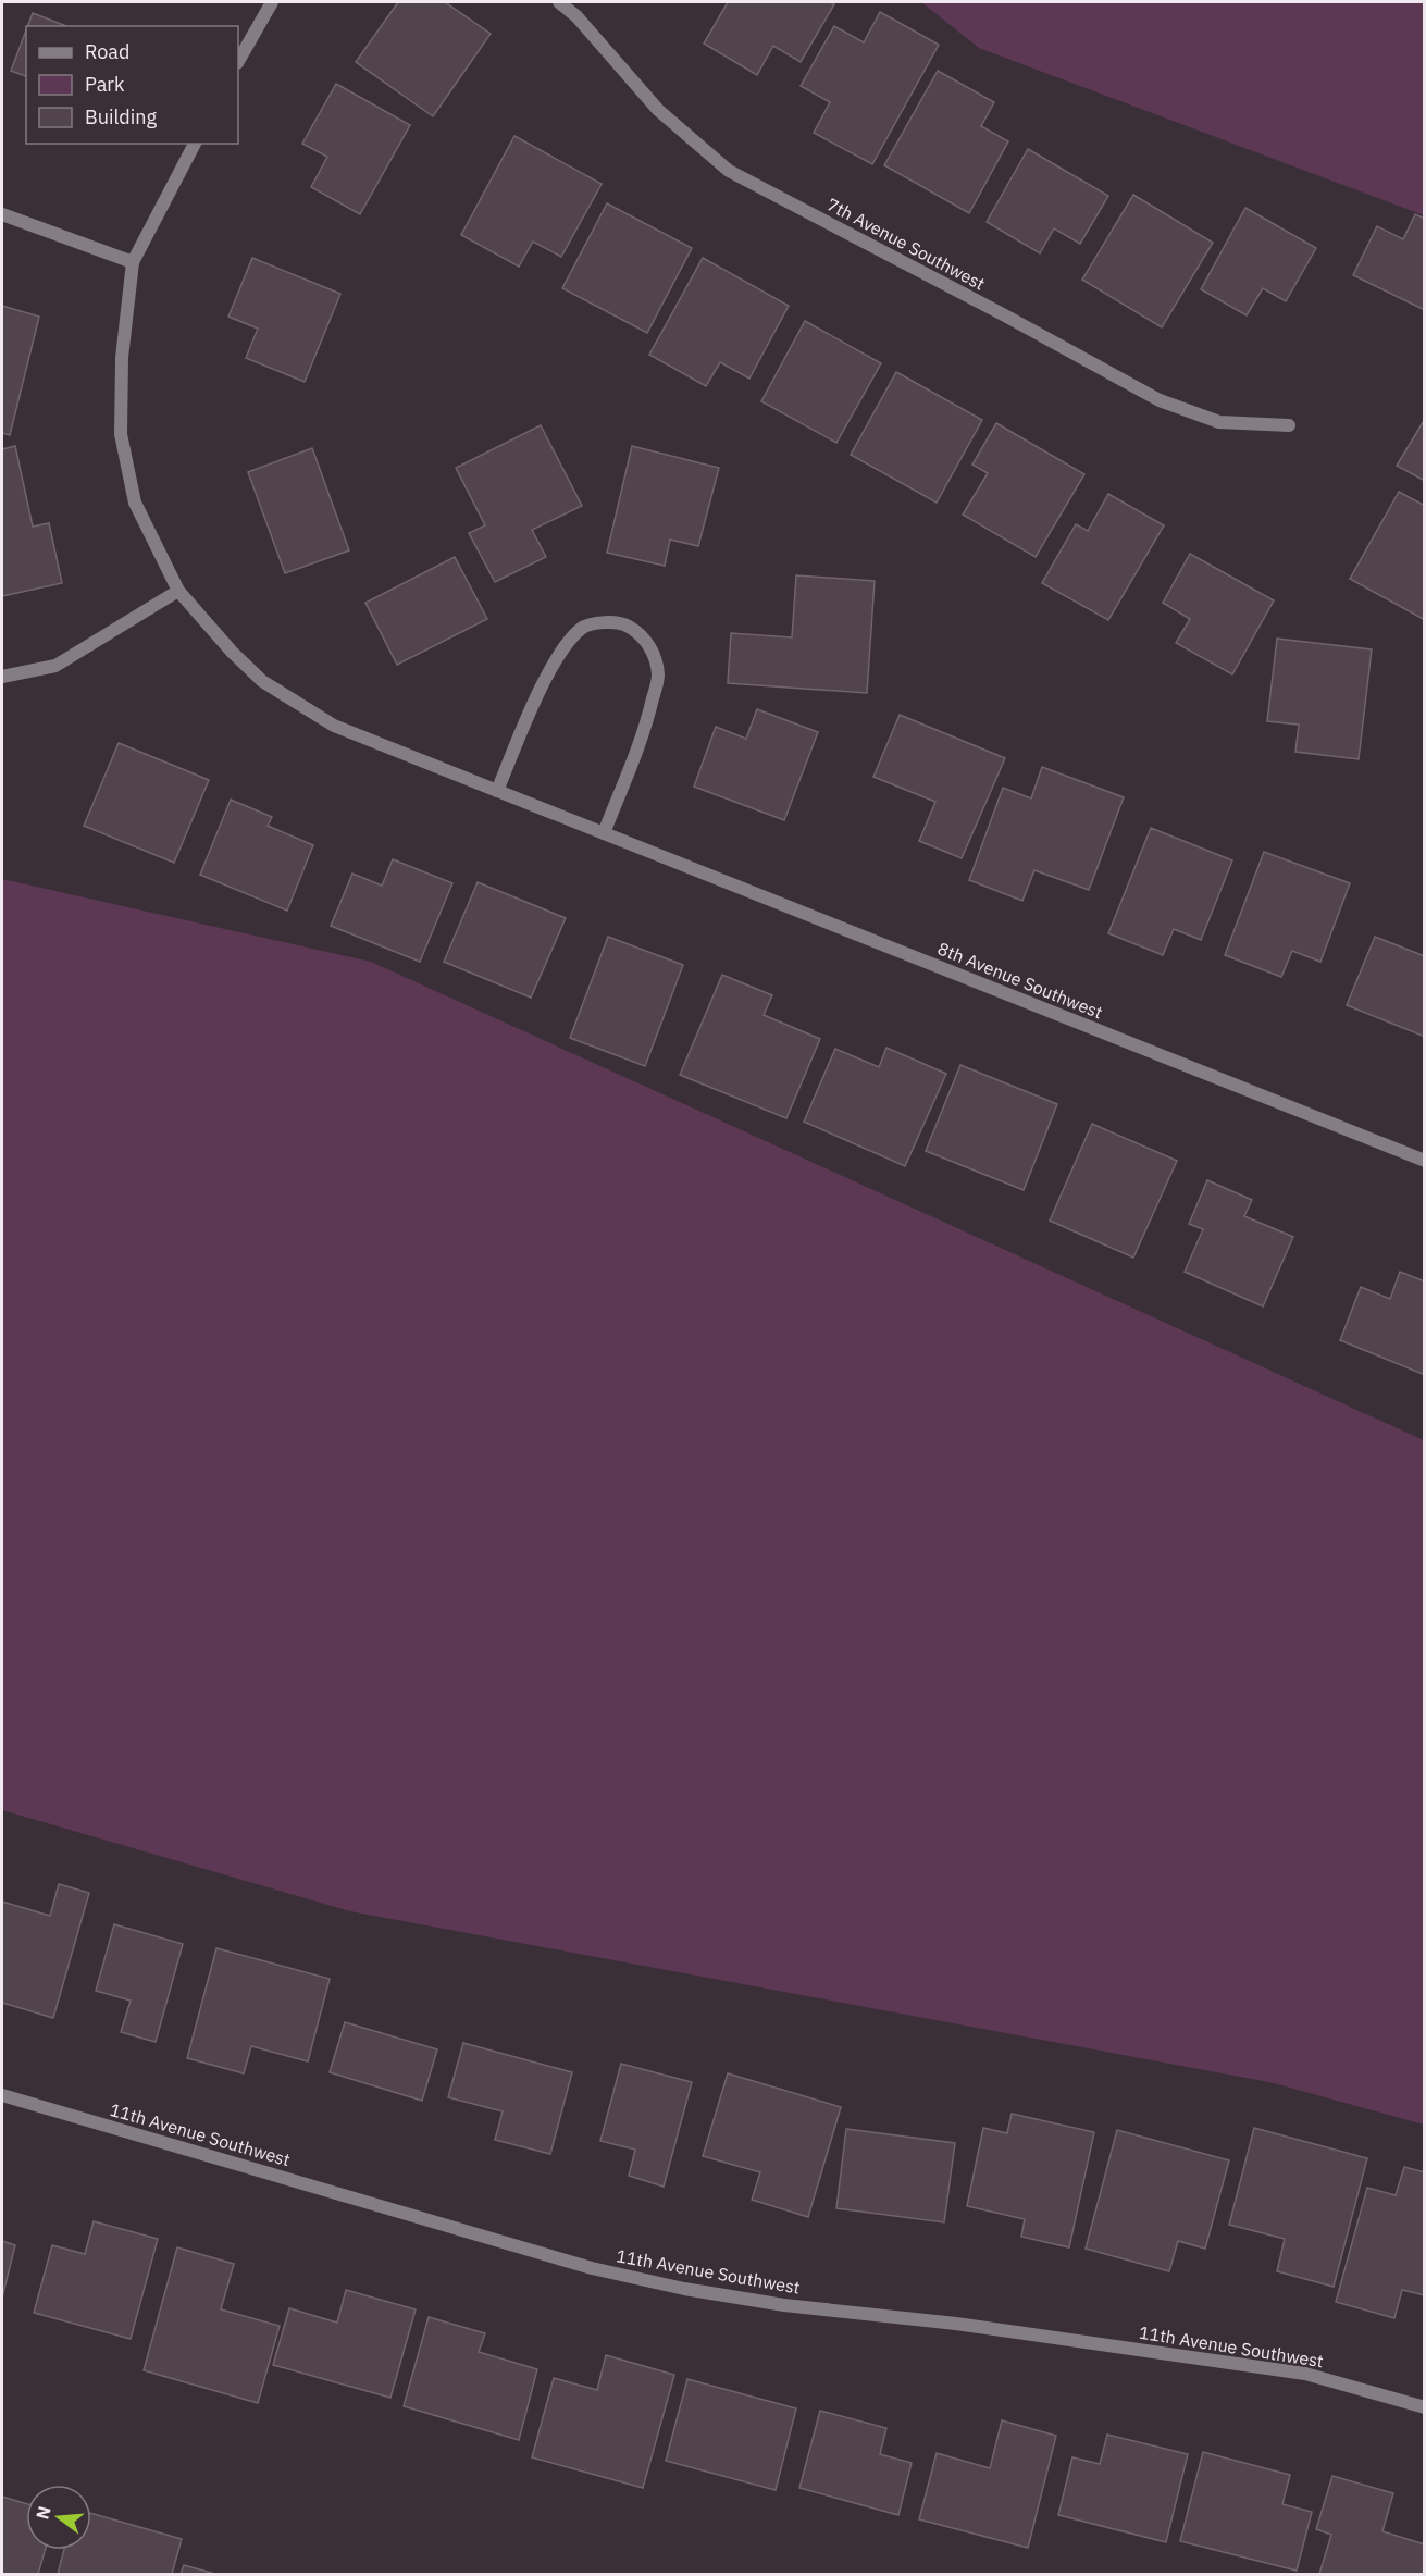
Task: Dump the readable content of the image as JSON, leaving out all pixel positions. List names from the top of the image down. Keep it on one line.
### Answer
{"streets":{"street":["7th Avenue Southwest","8th Avenue Southwest","11th Avenue Southwest"]},"legend":["Road","Park","Building"],"north":"left"}
